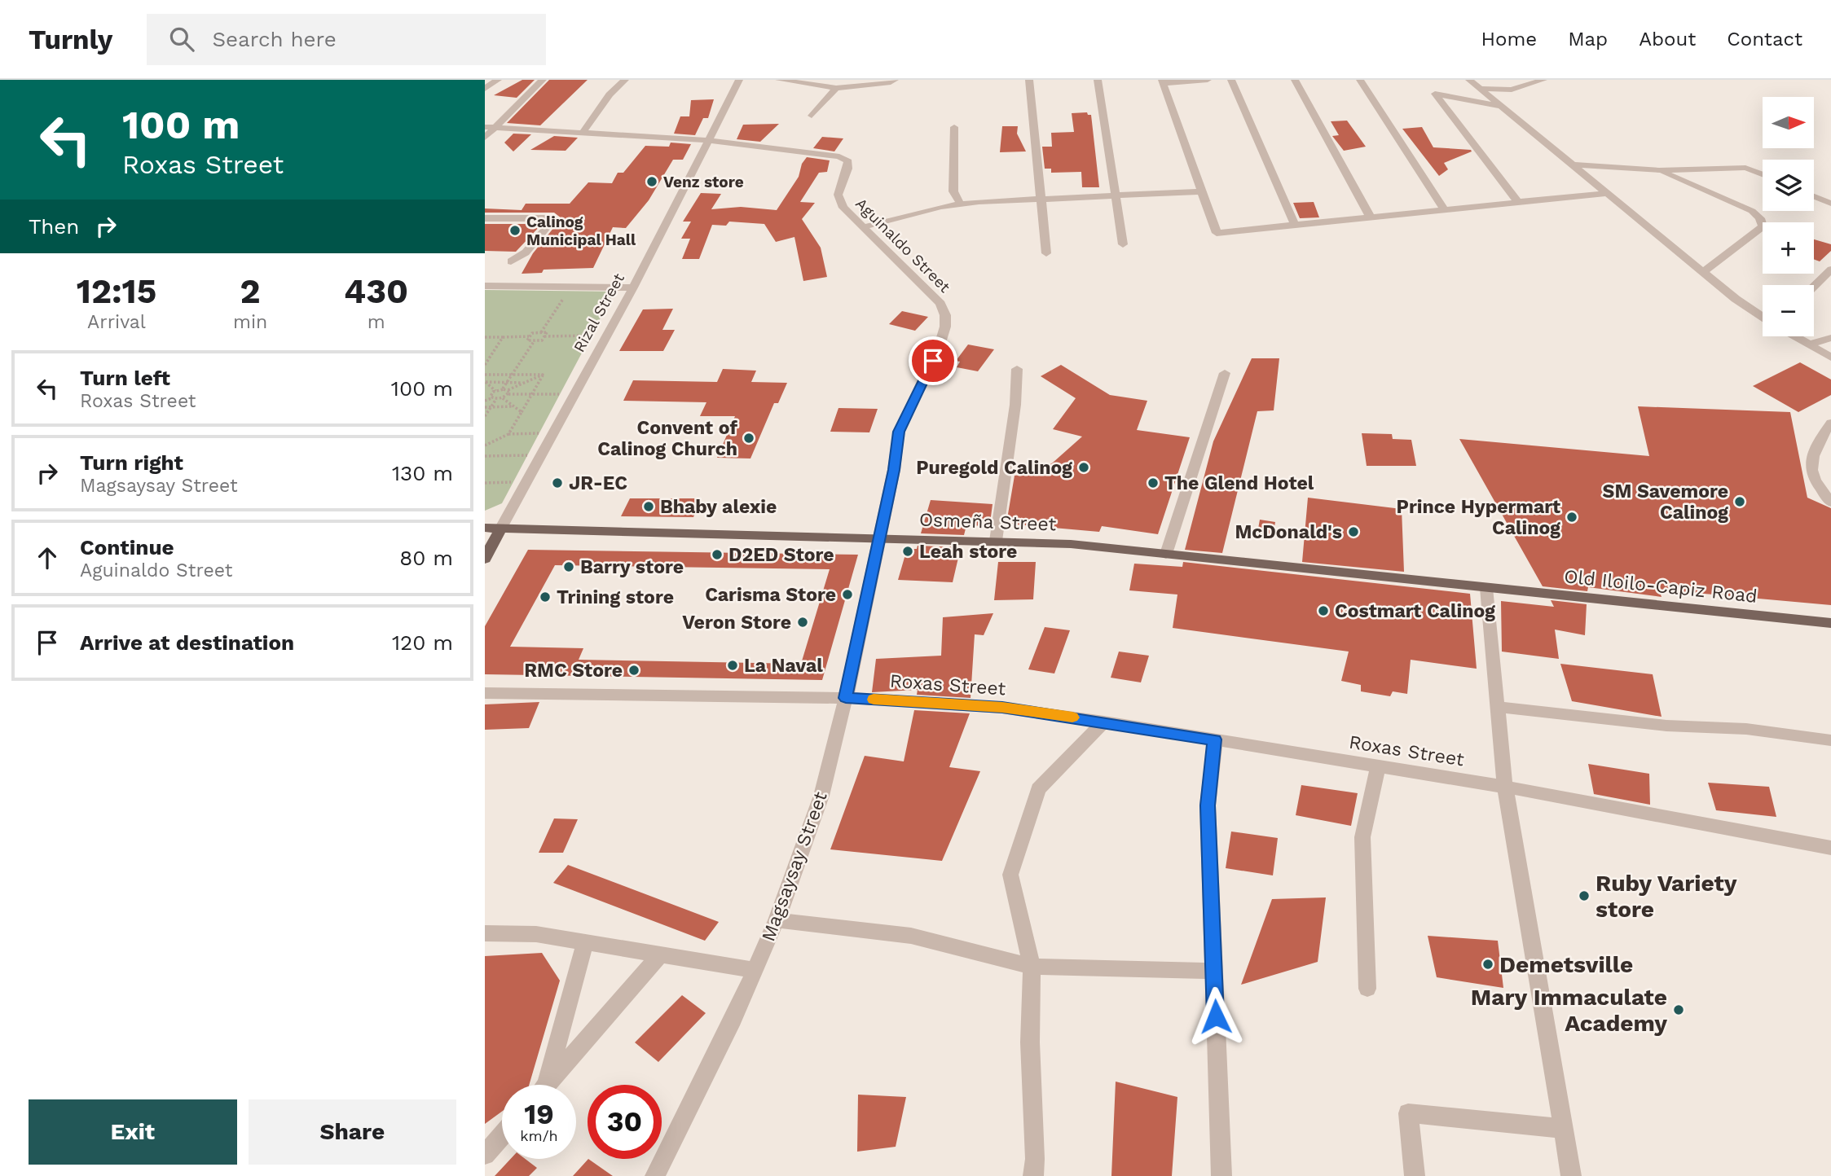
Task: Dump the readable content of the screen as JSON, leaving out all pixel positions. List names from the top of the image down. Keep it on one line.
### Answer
{"streets":{"main road":["Rizal Street","Osmeña Street","Old Iloilo-Capiz Road"],"street":["Aguinaldo Street","Roxas Street","Magsaysay Street"]},"crossings":[["Aguinaldo Street","Rizal Street"],["Aguinaldo Street","Osmeña Street"],["Aguinaldo Street","Magsaysay Street"],["Rizal Street","Osmeña Street"],["Osmeña Street","Old Iloilo-Capiz Road"],["Osmeña Street","Magsaysay Street"],["Roxas Street","Magsaysay Street"]],"places":["Venz store","Calinog Municipal Hall","Convent of Calinog Church","Puregold Calinog","JR-EC","The Glend Hotel","SM Savemore Calinog","Bhaby alexie","Prince Hypermart Calinog","McDonald's","Leah store","D2ED Store","Barry store","Carisma Store","Trining store","Costmart Calinog","Veron Store","La Naval","RMC Store","Ruby Variety store","Demetsville","Mary Immaculate Academy"],"north":"right","page":{"header":"Turnly","search":"Search here","nav":["Home","Map","About","Contact"],"turn":["100 m","Roxas Street"],"map_buttons":["+","−"],"then":"Then","eta":["12:15","Arrival","2","min","430","m"],"list":[{"name":"Turn left","note":"Roxas Street","value":"100 m"},{"name":"Turn right","note":"Magsaysay Street","value":"130 m"},{"name":"Continue","note":"Aguinaldo Street","value":"80 m"},{"name":"Arrive at destination","value":"120 m"}],"speed":"19 km/h","limit":"30","buttons":["Exit","Share"]}}
